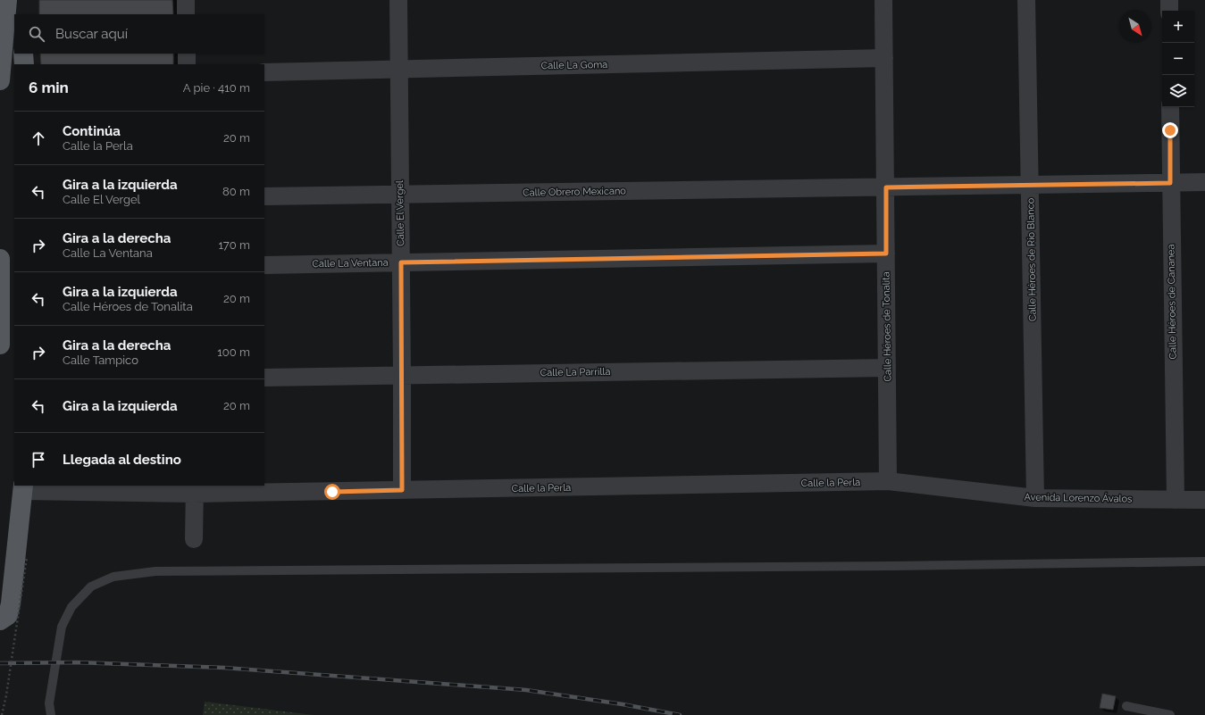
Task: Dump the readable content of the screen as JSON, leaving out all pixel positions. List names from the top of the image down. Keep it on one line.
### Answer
{"streets":{"street":["Calle La Goma","Calle Obrero Mexicano","Calle El Vergel","Calle Héroes de Río Blanco","Calle La Ventana","Calle Héroes de Cananea","Calle Héroes de Tonalita","Calle La Parrilla","Calle la Perla","Avenida Lorenzo Ávalos"]},"crossings":[["Calle La Goma","Calle El Vergel"],["Calle La Goma","Calle Héroes de Tonalita"],["Calle Obrero Mexicano","Calle El Vergel"],["Calle Obrero Mexicano","Calle Héroes de Río Blanco"],["Calle Obrero Mexicano","Calle Héroes de Cananea"],["Calle Obrero Mexicano","Calle Héroes de Tonalita"],["Calle El Vergel","Calle La Ventana"],["Calle El Vergel","Calle La Parrilla"],["Calle El Vergel","Calle la Perla"],["Calle Héroes de Río Blanco","Avenida Lorenzo Ávalos"],["Calle La Ventana","Calle Héroes de Tonalita"],["Calle Héroes de Cananea","Avenida Lorenzo Ávalos"],["Calle Héroes de Tonalita","Calle La Parrilla"],["Calle Héroes de Tonalita","Calle la Perla"],["Calle Héroes de Tonalita","Avenida Lorenzo Ávalos"],["Calle la Perla","Avenida Lorenzo Ávalos"]],"north":"bottom right","page":{"map_buttons":["+","−"],"search":"Buscar aquí","heading":["6 min","A pie · 410 m"],"list":[["Continúa","Calle la Perla","20 m"],["Gira a la izquierda","Calle El Vergel","80 m"],["Gira a la derecha","Calle La Ventana","170 m"],["Gira a la izquierda","Calle Héroes de Tonalita","20 m"],["Gira a la derecha","Calle Tampico","100 m"],["Gira a la izquierda","20 m"],"Llegada al destino"]}}
